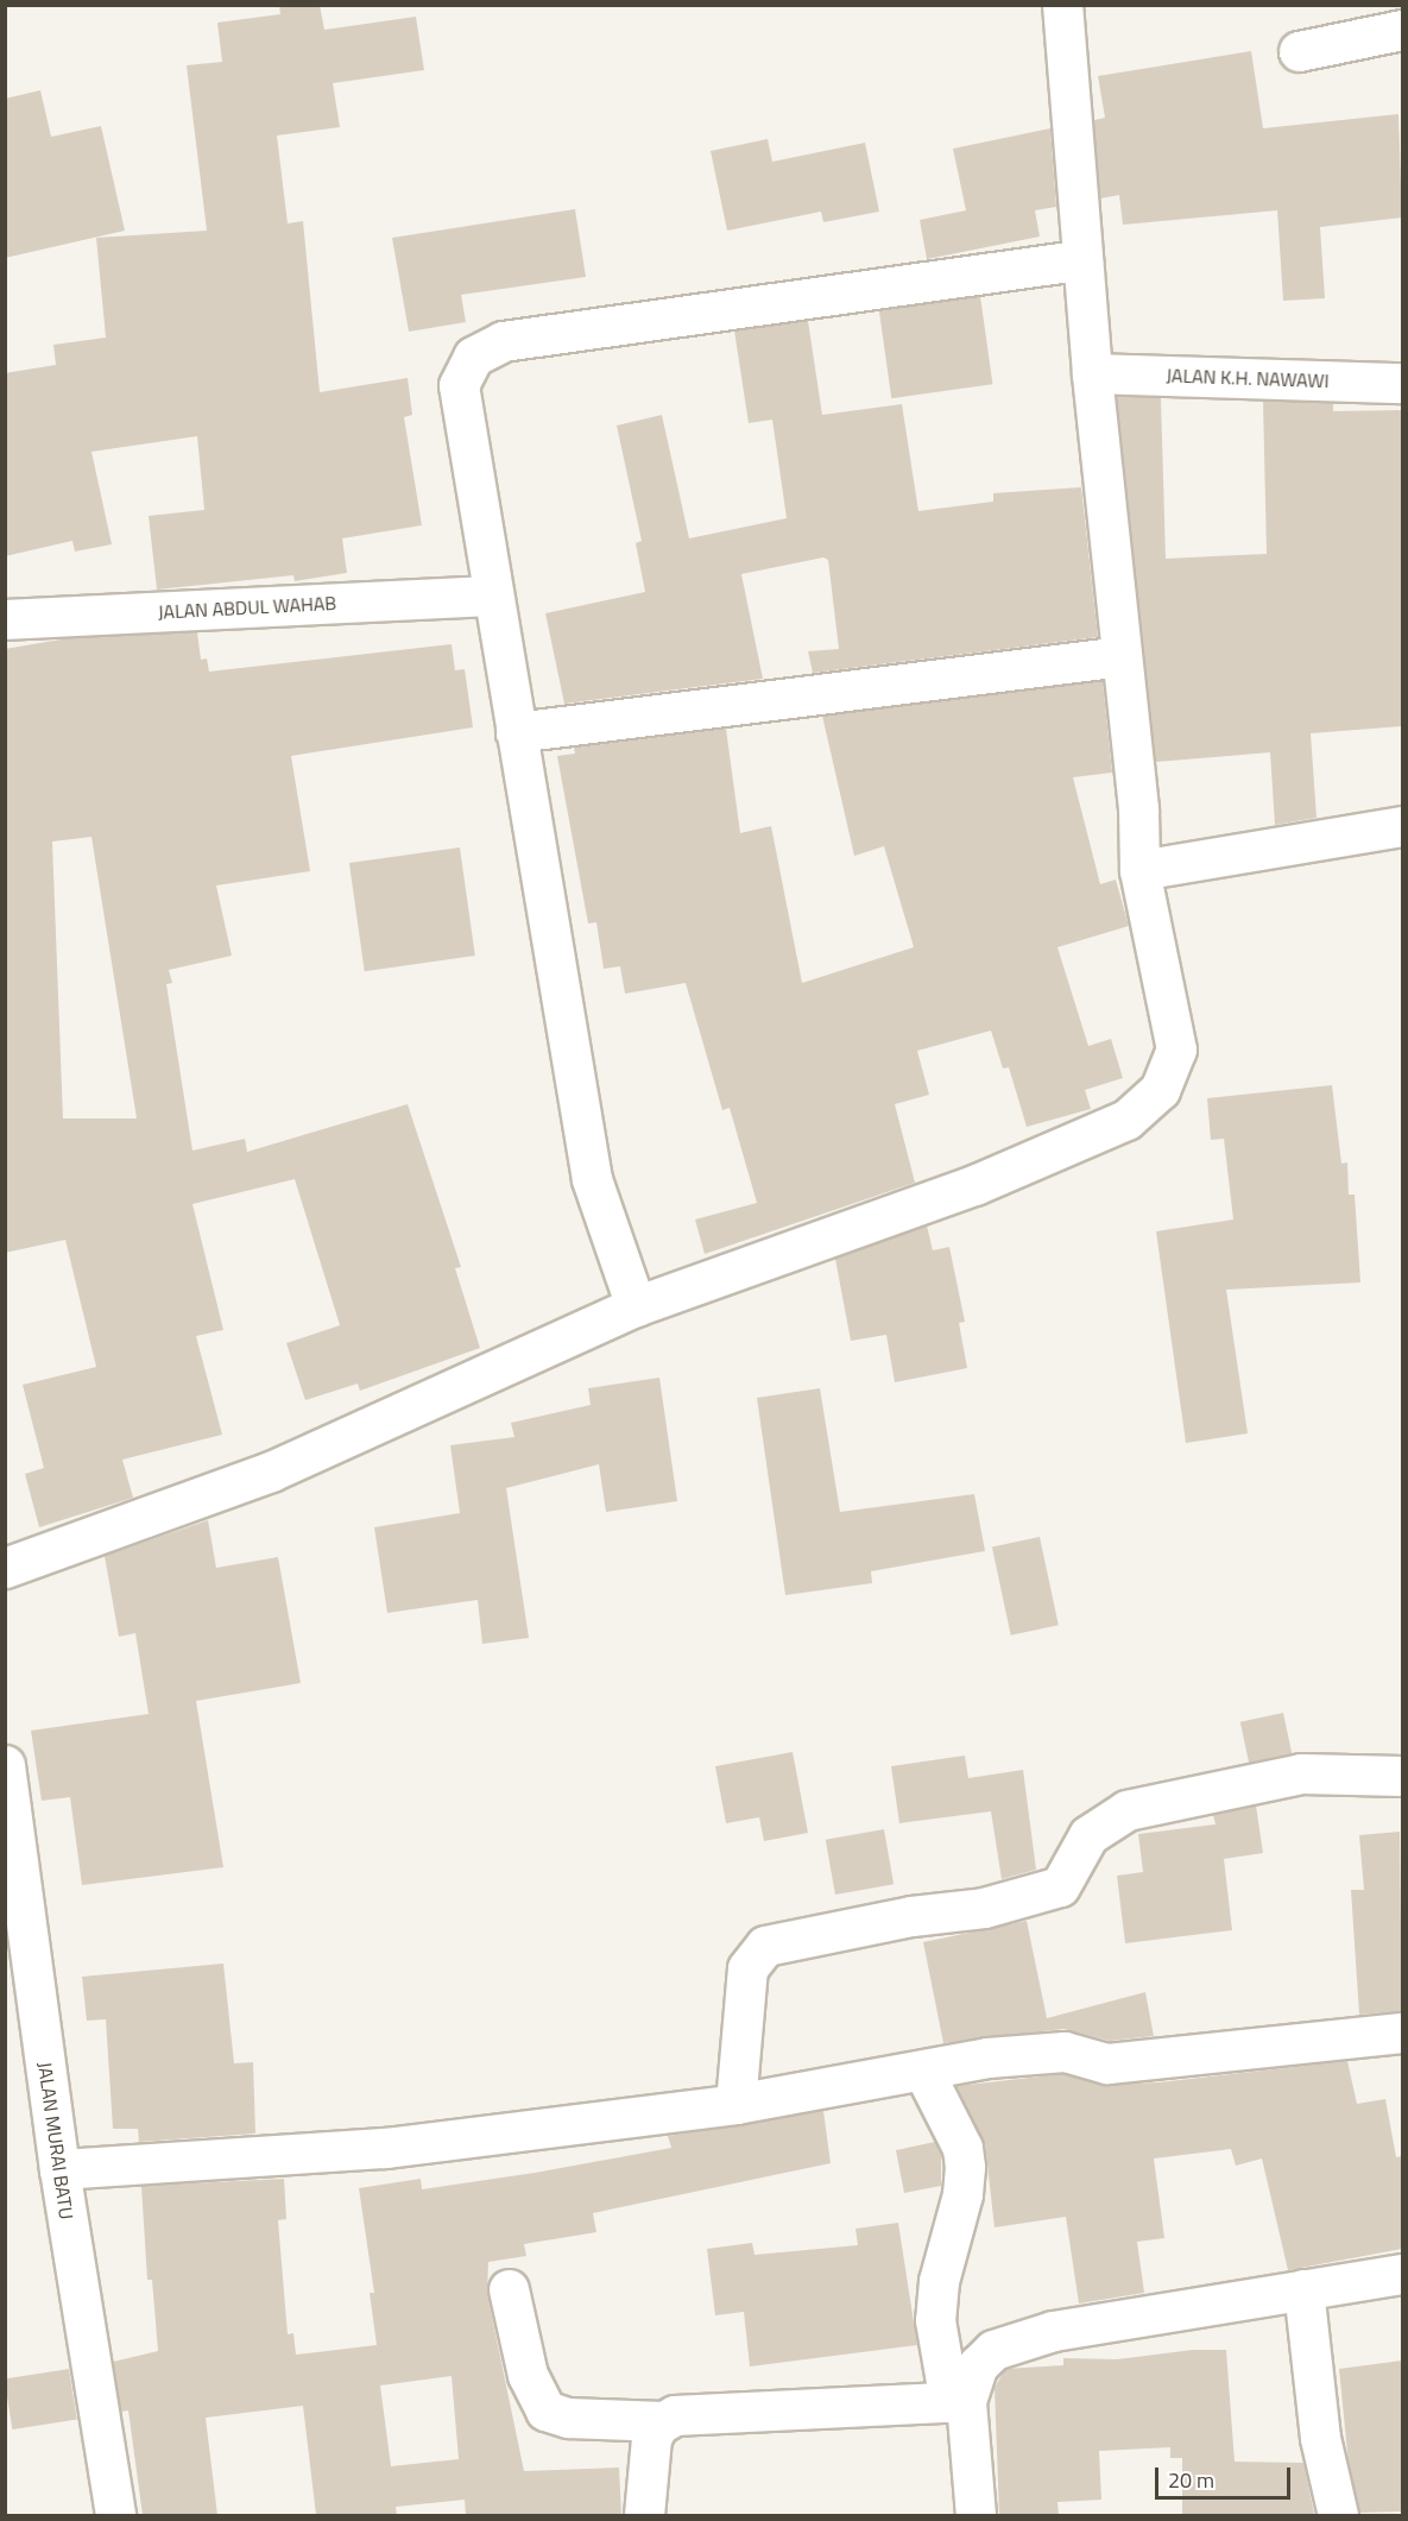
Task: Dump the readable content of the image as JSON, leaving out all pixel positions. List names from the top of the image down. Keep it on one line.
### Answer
{"streets":{"street":["JALAN K.H. NAWAWI","JALAN ABDUL WAHAB","JALAN MURAI BATU"]},"scale_bar":"20 m"}
